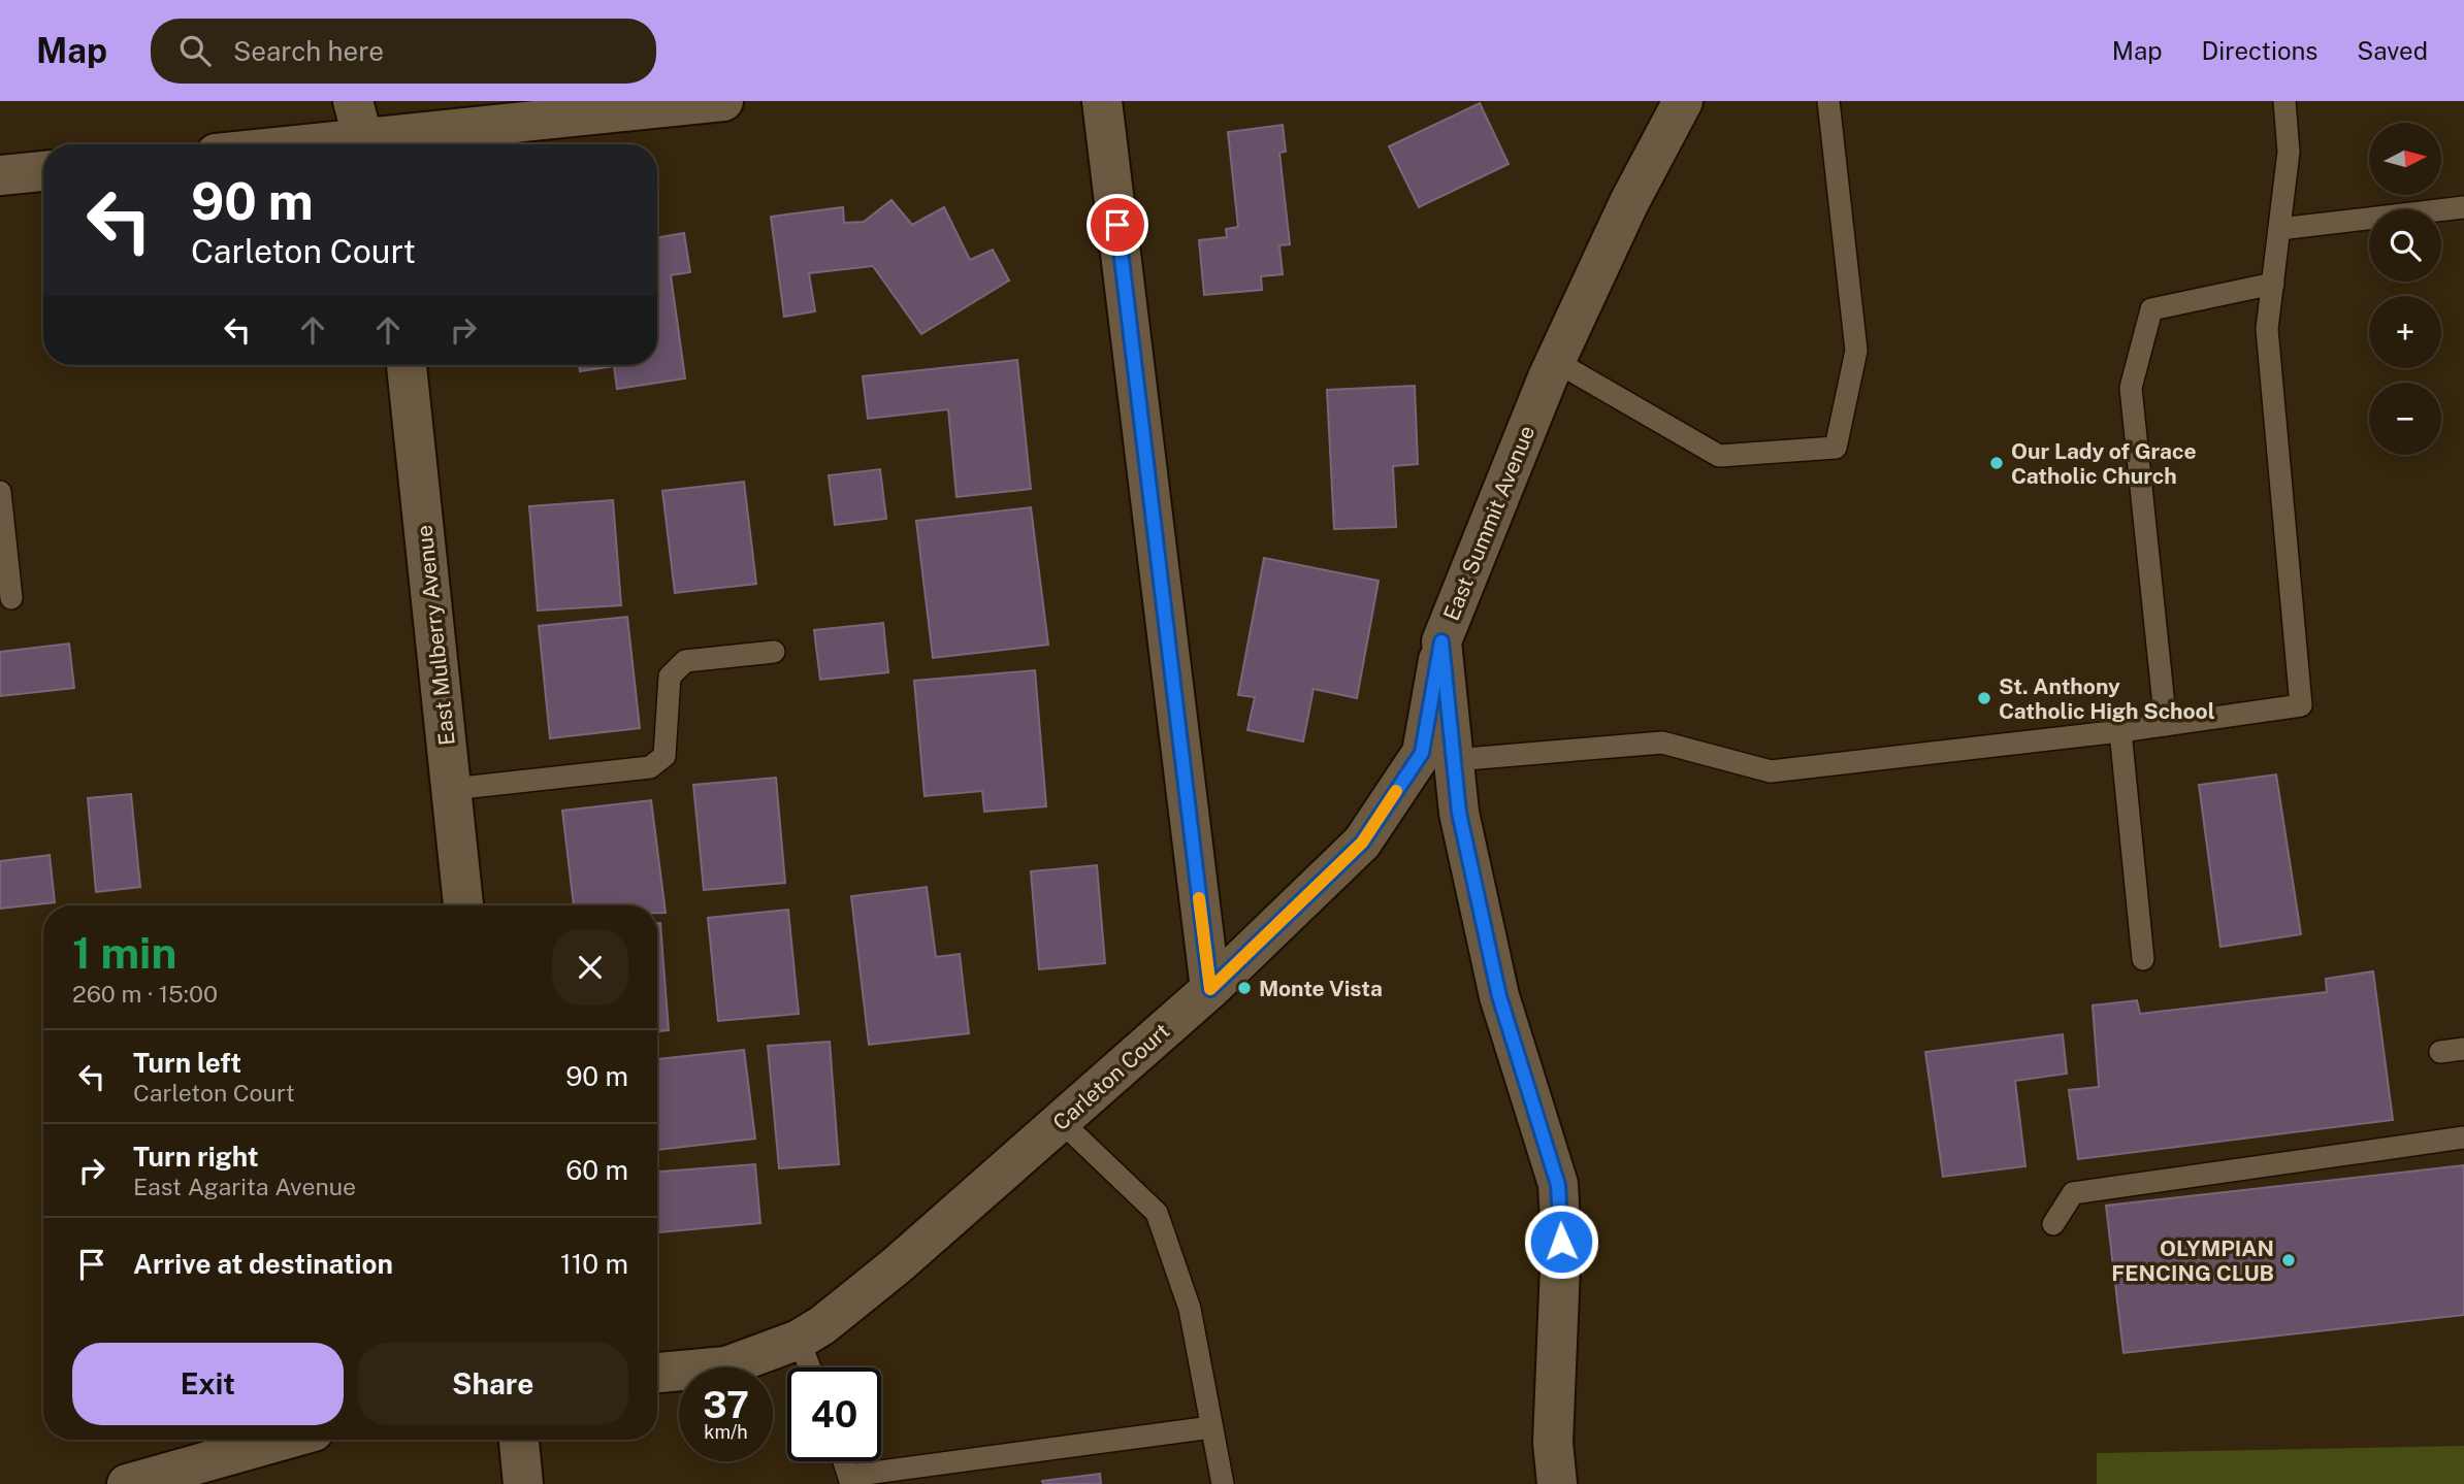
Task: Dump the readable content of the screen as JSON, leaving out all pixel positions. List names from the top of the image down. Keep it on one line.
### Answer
{"streets":{"street":["East Summit Avenue","East Mulberry Avenue","Carleton Court"]},"crossings":[["East Summit Avenue","Carleton Court"]],"places":["Our Lady of Grace Catholic Church","St. Anthony Catholic High School","Monte Vista","OLYMPIAN FENCING CLUB"],"north":"right","page":{"header":"Map","search":"Search here","nav":["Map","Directions","Saved"],"map_buttons":["+","−"],"turn":["90 m","Carleton Court"],"heading":["1 min","260 m · 15:00"],"list":[{"name":"Turn left","note":"Carleton Court","value":"90 m"},{"name":"Turn right","note":"East Agarita Avenue","value":"60 m"},{"name":"Arrive at destination","value":"110 m"}],"buttons":["Exit","Share"],"speed":"37 km/h","limit":"40"}}
